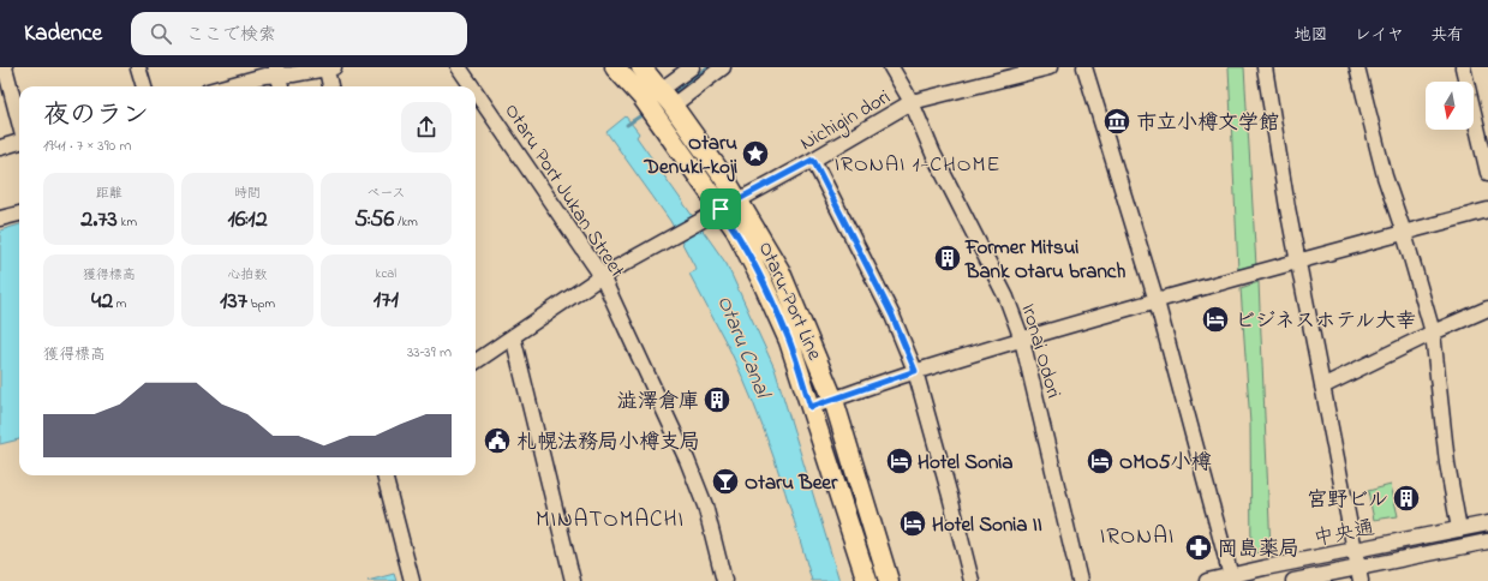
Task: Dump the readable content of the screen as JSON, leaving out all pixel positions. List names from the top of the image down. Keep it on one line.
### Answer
{"streets":{"main road":["Otaru-Port Line"],"street":["Nichigin dori","Otaru Port Jukan Street","Ironai Odori","中央通"]},"crossings":[["Nichigin dori","Otaru Port Jukan Street"],["Nichigin dori","Otaru-Port Line"],["Nichigin dori","Ironai Odori"]],"districts":["IRONAI 1-CHOME","MINATOMACHI","IRONAI"],"water":["Otaru Canal"],"places":{"museum":["市立小樽文学館"],"place":["Otaru Denuki-koji"],"building":["Former Mitsui Bank Otaru branch","澁澤倉庫","宮野ビル"],"hotel":["ビジネスホテル大幸","Hotel Sonia","OMO5小樽","Hotel Sonia II"],"public building":["札幌法務局小樽支局"],"bar":["Otaru Beer"],"pharmacy":["岡島薬局"]},"north":"bottom","page":{"header":"Kadence","search":"ここで検索","nav":["地図","レイヤ","共有"],"heading":["夜のラン","19:41 · 7 × 390 m"],"stats":[["距離","2.73 km"],["時間","16:12"],["ペース","5:56 /km"],["獲得標高","42 m"],["心拍数","137 bpm"],["kcal","171"]],"chart":["獲得標高","33–39 m"]}}
